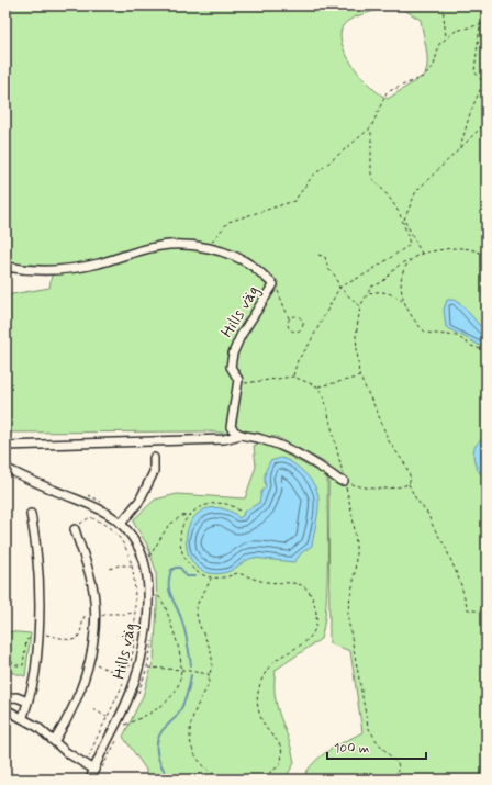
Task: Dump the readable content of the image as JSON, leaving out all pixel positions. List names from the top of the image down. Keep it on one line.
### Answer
{"streets":{"street":["Hills väg"]},"scale_bar":"100 m"}
